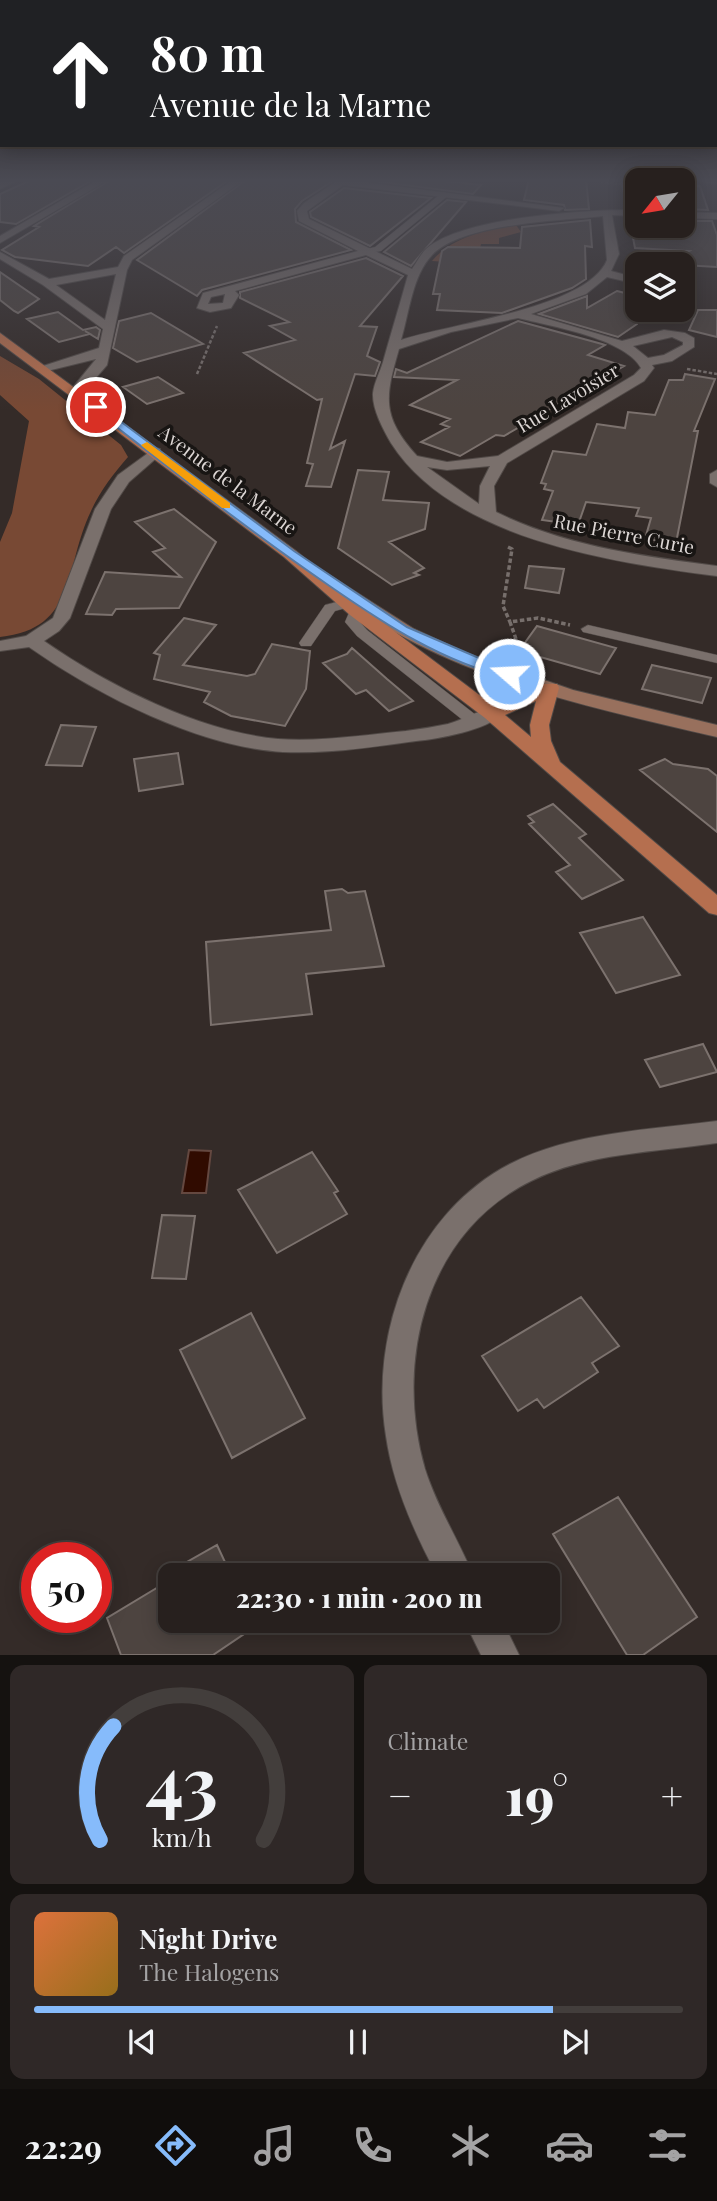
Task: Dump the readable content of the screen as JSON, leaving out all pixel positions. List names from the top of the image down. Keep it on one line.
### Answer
{"streets":{"main road":["Avenue de la Marne"],"street":["Rue Lavoisier","Rue Pierre Curie"]},"crossings":[["Rue Lavoisier","Rue Pierre Curie"]],"north":"bottom left","page":{"turn":["80 m","Avenue de la Marne"],"limit":"50","trip":"22:30 · 1 min · 200 m","tile":"Climate","heat":["−","19°","+"],"song":["Night Drive","The Halogens"],"tabs":"22:29","gauge":["43","km/h"]}}
